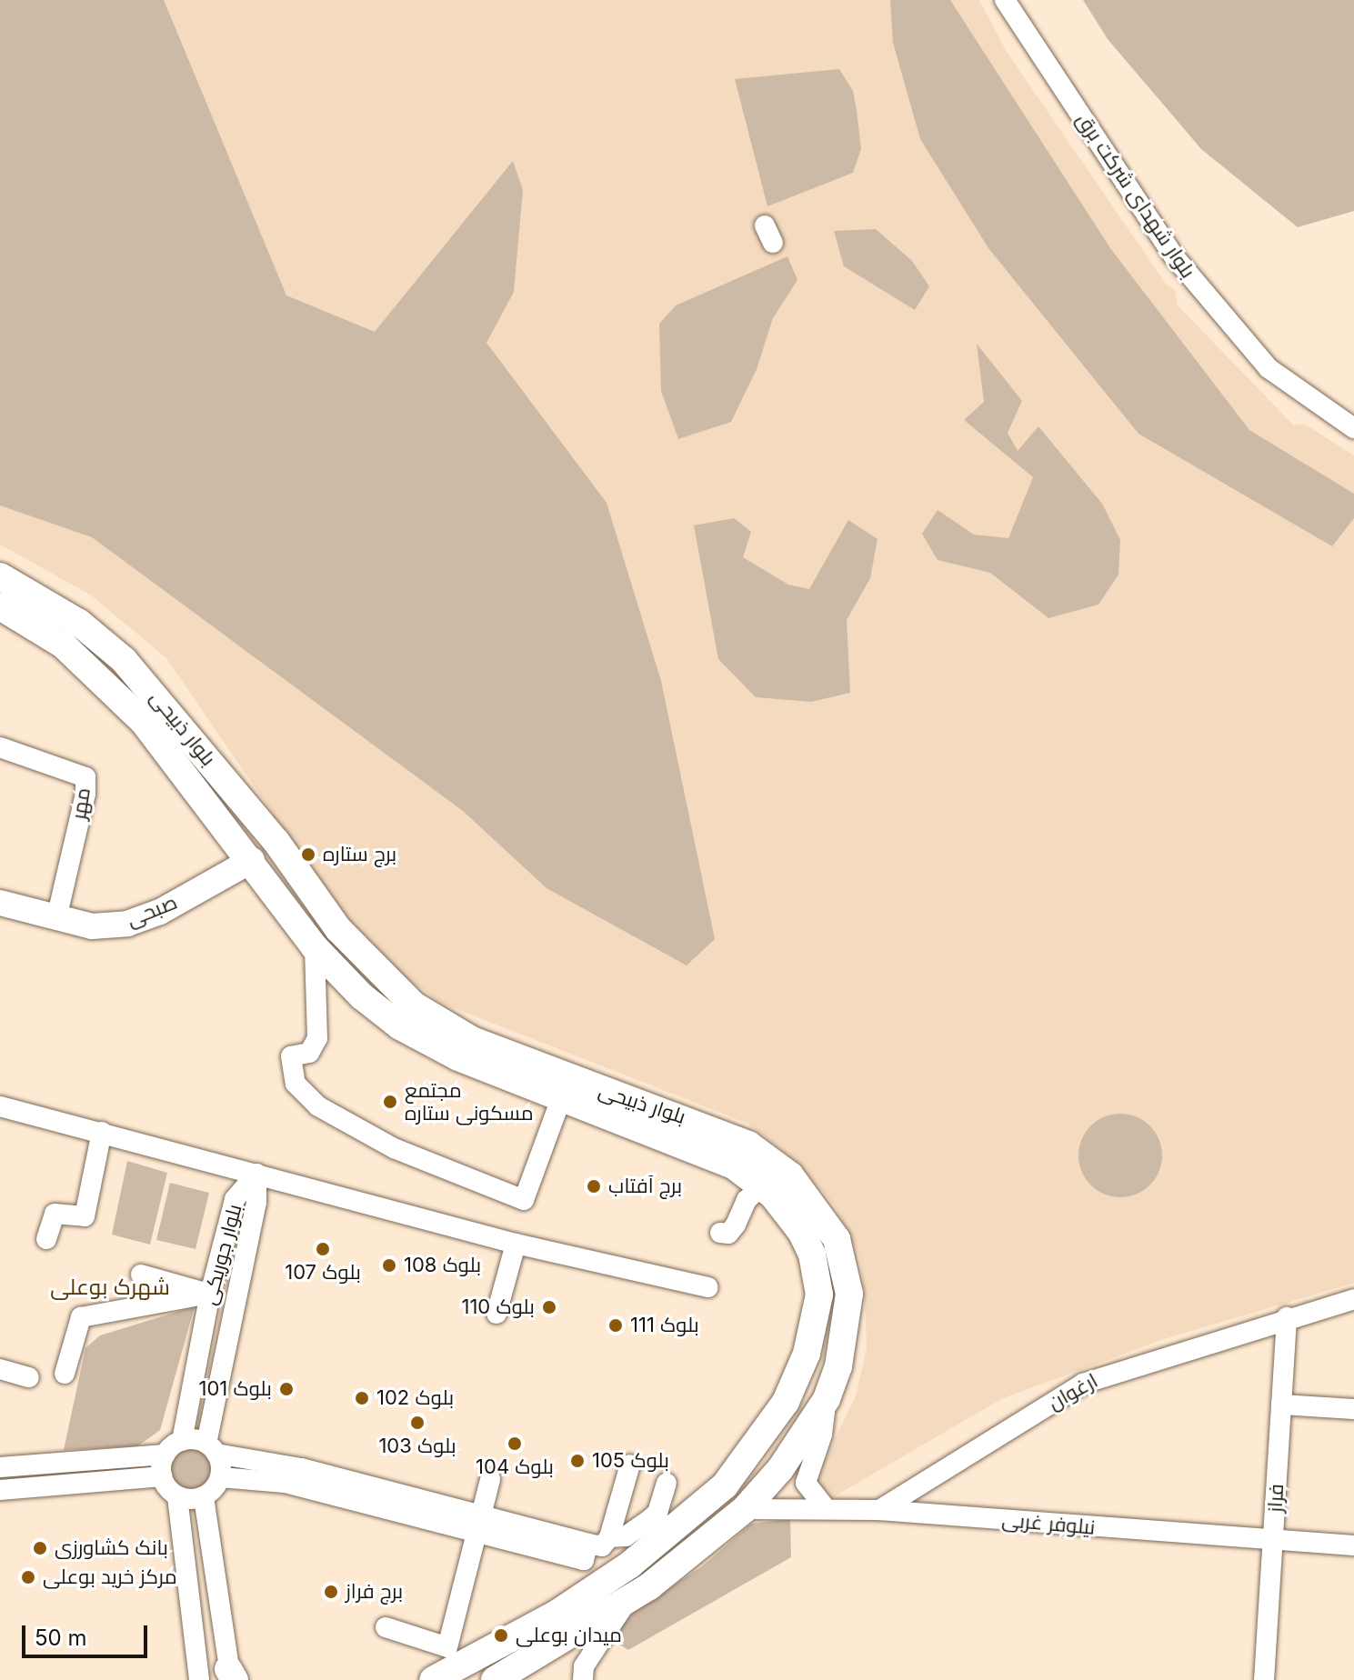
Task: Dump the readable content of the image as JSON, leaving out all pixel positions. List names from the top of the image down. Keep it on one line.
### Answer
{"streets":{"main road":["بلوار ذبیحی"],"street":["بلوار شهدای شرکت برق","مهر","صبحی","بلوار جوریکی","ارغوان","فراز","نیلوفر غربی"]},"crossings":[["بلوار ذبیحی","صبحی"],["بلوار ذبیحی","نیلوفر غربی"],["مهر","صبحی"],["ارغوان","فراز"],["ارغوان","نیلوفر غربی"],["فراز","نیلوفر غربی"]],"districts":["شهرک بوعلی"],"places":["برج ستاره","مجتمع مسکونی ستاره","برج آفتاب","بلوک 107","بلوک 108","بلوک 110","بلوک 111","بلوک 101","بلوک 102","بلوک 103","بلوک 104","بلوک 105","بانک کشاورزی","مرکز خرید بوعلی","برج فراز","میدان بوعلی"],"scale_bar":"50 m"}
